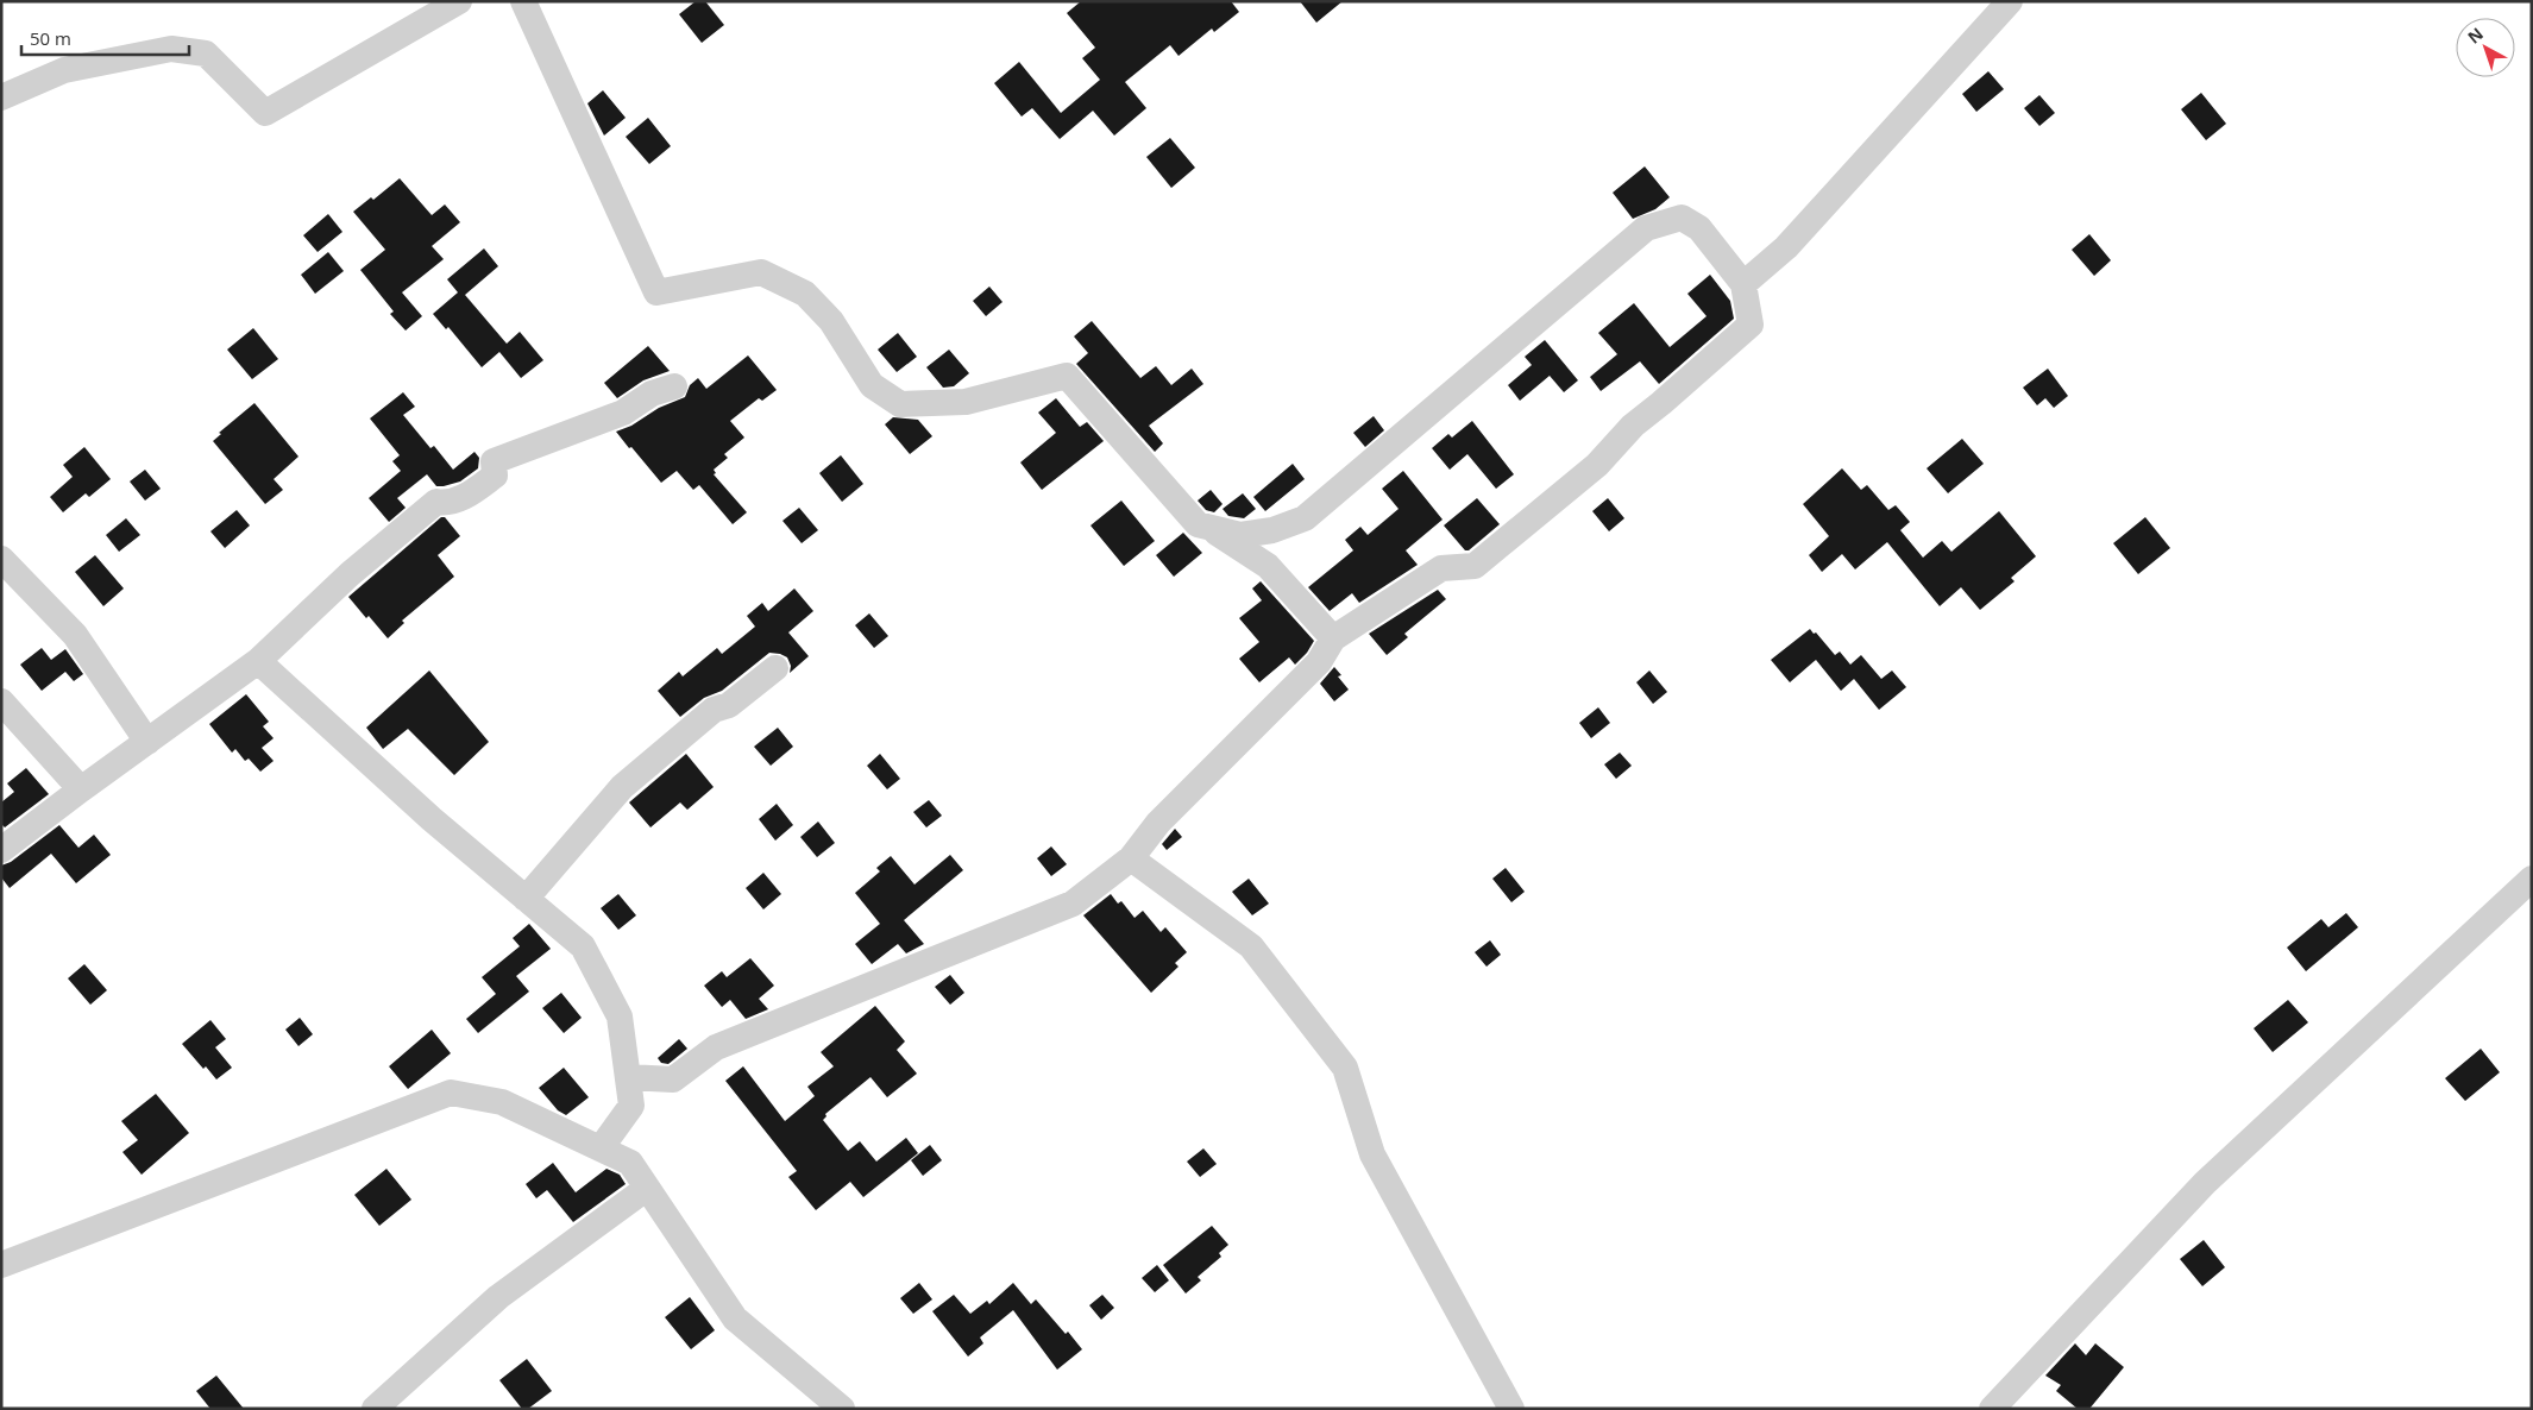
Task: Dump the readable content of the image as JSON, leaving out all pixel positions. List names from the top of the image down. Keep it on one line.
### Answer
{"scale_bar":"50 m","north":"top left"}
